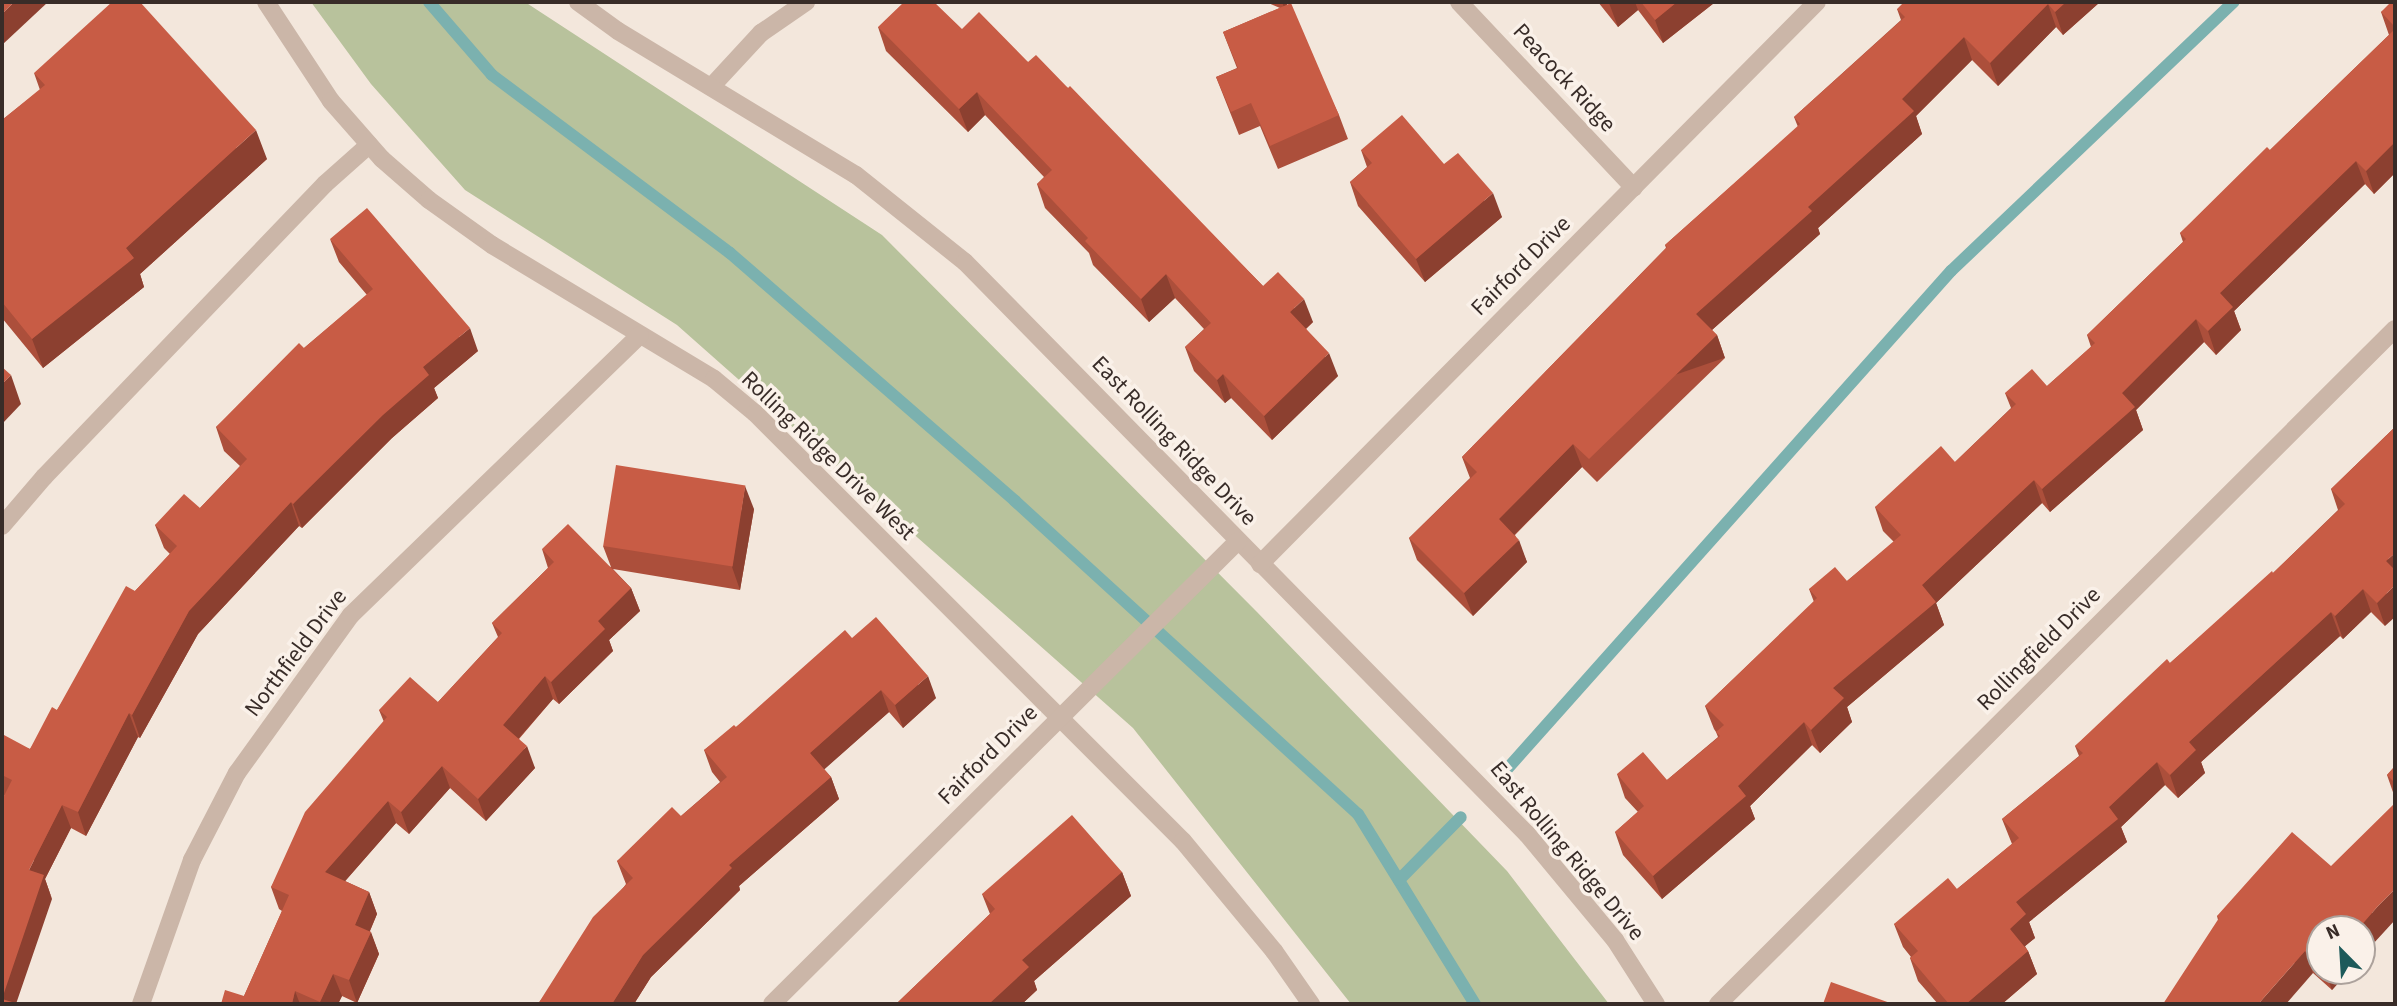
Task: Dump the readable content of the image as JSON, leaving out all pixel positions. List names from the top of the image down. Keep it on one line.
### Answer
{"streets":{"street":["Peacock Ridge","Fairford Drive","East Rolling Ridge Drive","Rolling Ridge Drive West","Rollingfield Drive","Northfield Drive"]},"crossings":[["Peacock Ridge","Fairford Drive"],["Fairford Drive","East Rolling Ridge Drive"],["Fairford Drive","Rolling Ridge Drive West"],["Rolling Ridge Drive West","Northfield Drive"]],"north":"top left"}
